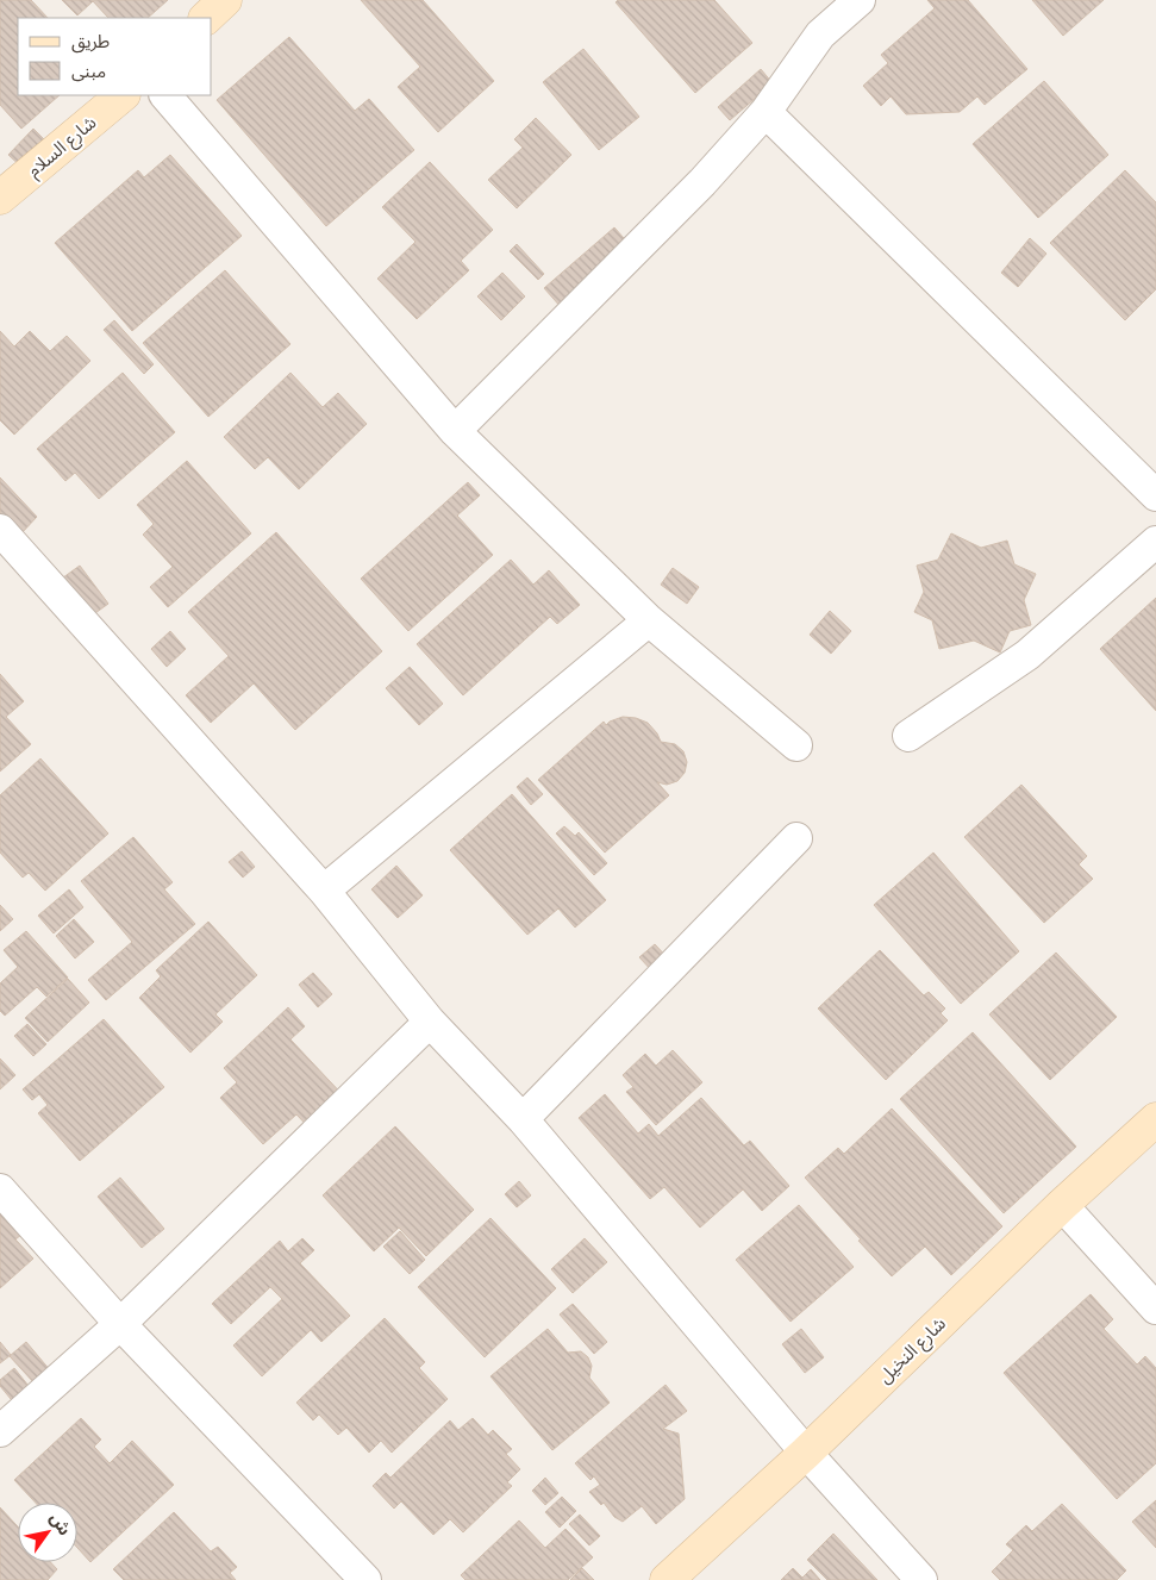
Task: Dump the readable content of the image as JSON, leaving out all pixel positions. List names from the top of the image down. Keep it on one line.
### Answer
{"streets":{"street":["شارع السلام","شارع النخيل"]},"legend":["طريق","مبنى"],"north":"top right"}
